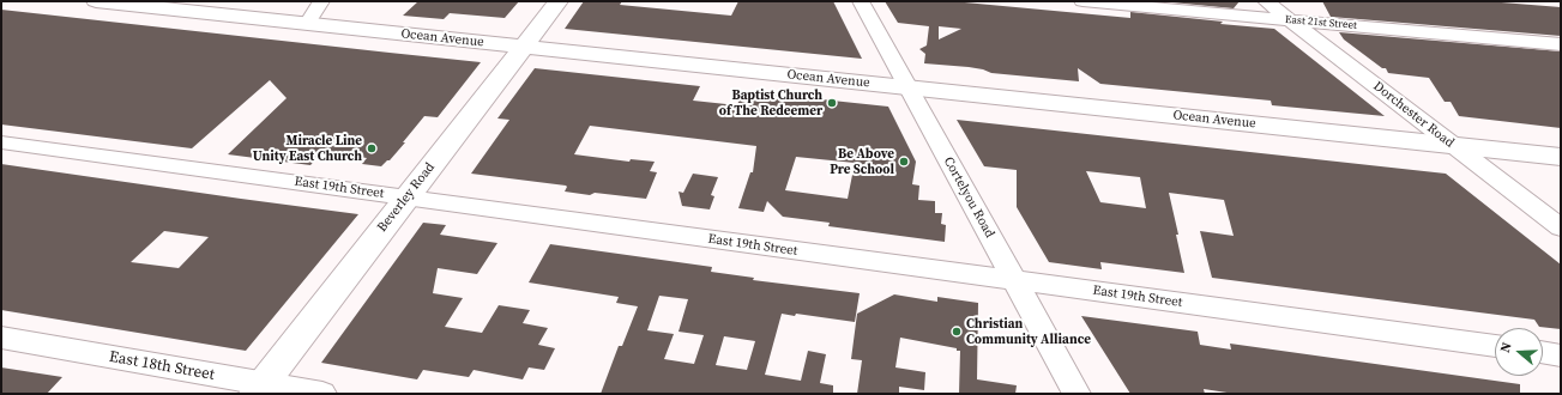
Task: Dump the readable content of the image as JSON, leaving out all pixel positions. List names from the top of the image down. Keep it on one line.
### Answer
{"streets":{"main road":["Ocean Avenue","Beverley Road"],"street":["East 21st Street","Dorchester Road","East 19th Street","Cortelyou Road","East 18th Street"]},"crossings":[["East 21st Street","Dorchester Road"],["Ocean Avenue","Dorchester Road"],["Ocean Avenue","Beverley Road"],["Ocean Avenue","Cortelyou Road"],["East 19th Street","Beverley Road"],["East 19th Street","Cortelyou Road"],["Beverley Road","East 18th Street"]],"places":["Baptist Church of The Redeemer","Miracle Line Unity East Church","Be Above Pre School","Christian Community Alliance"],"north":"left"}
